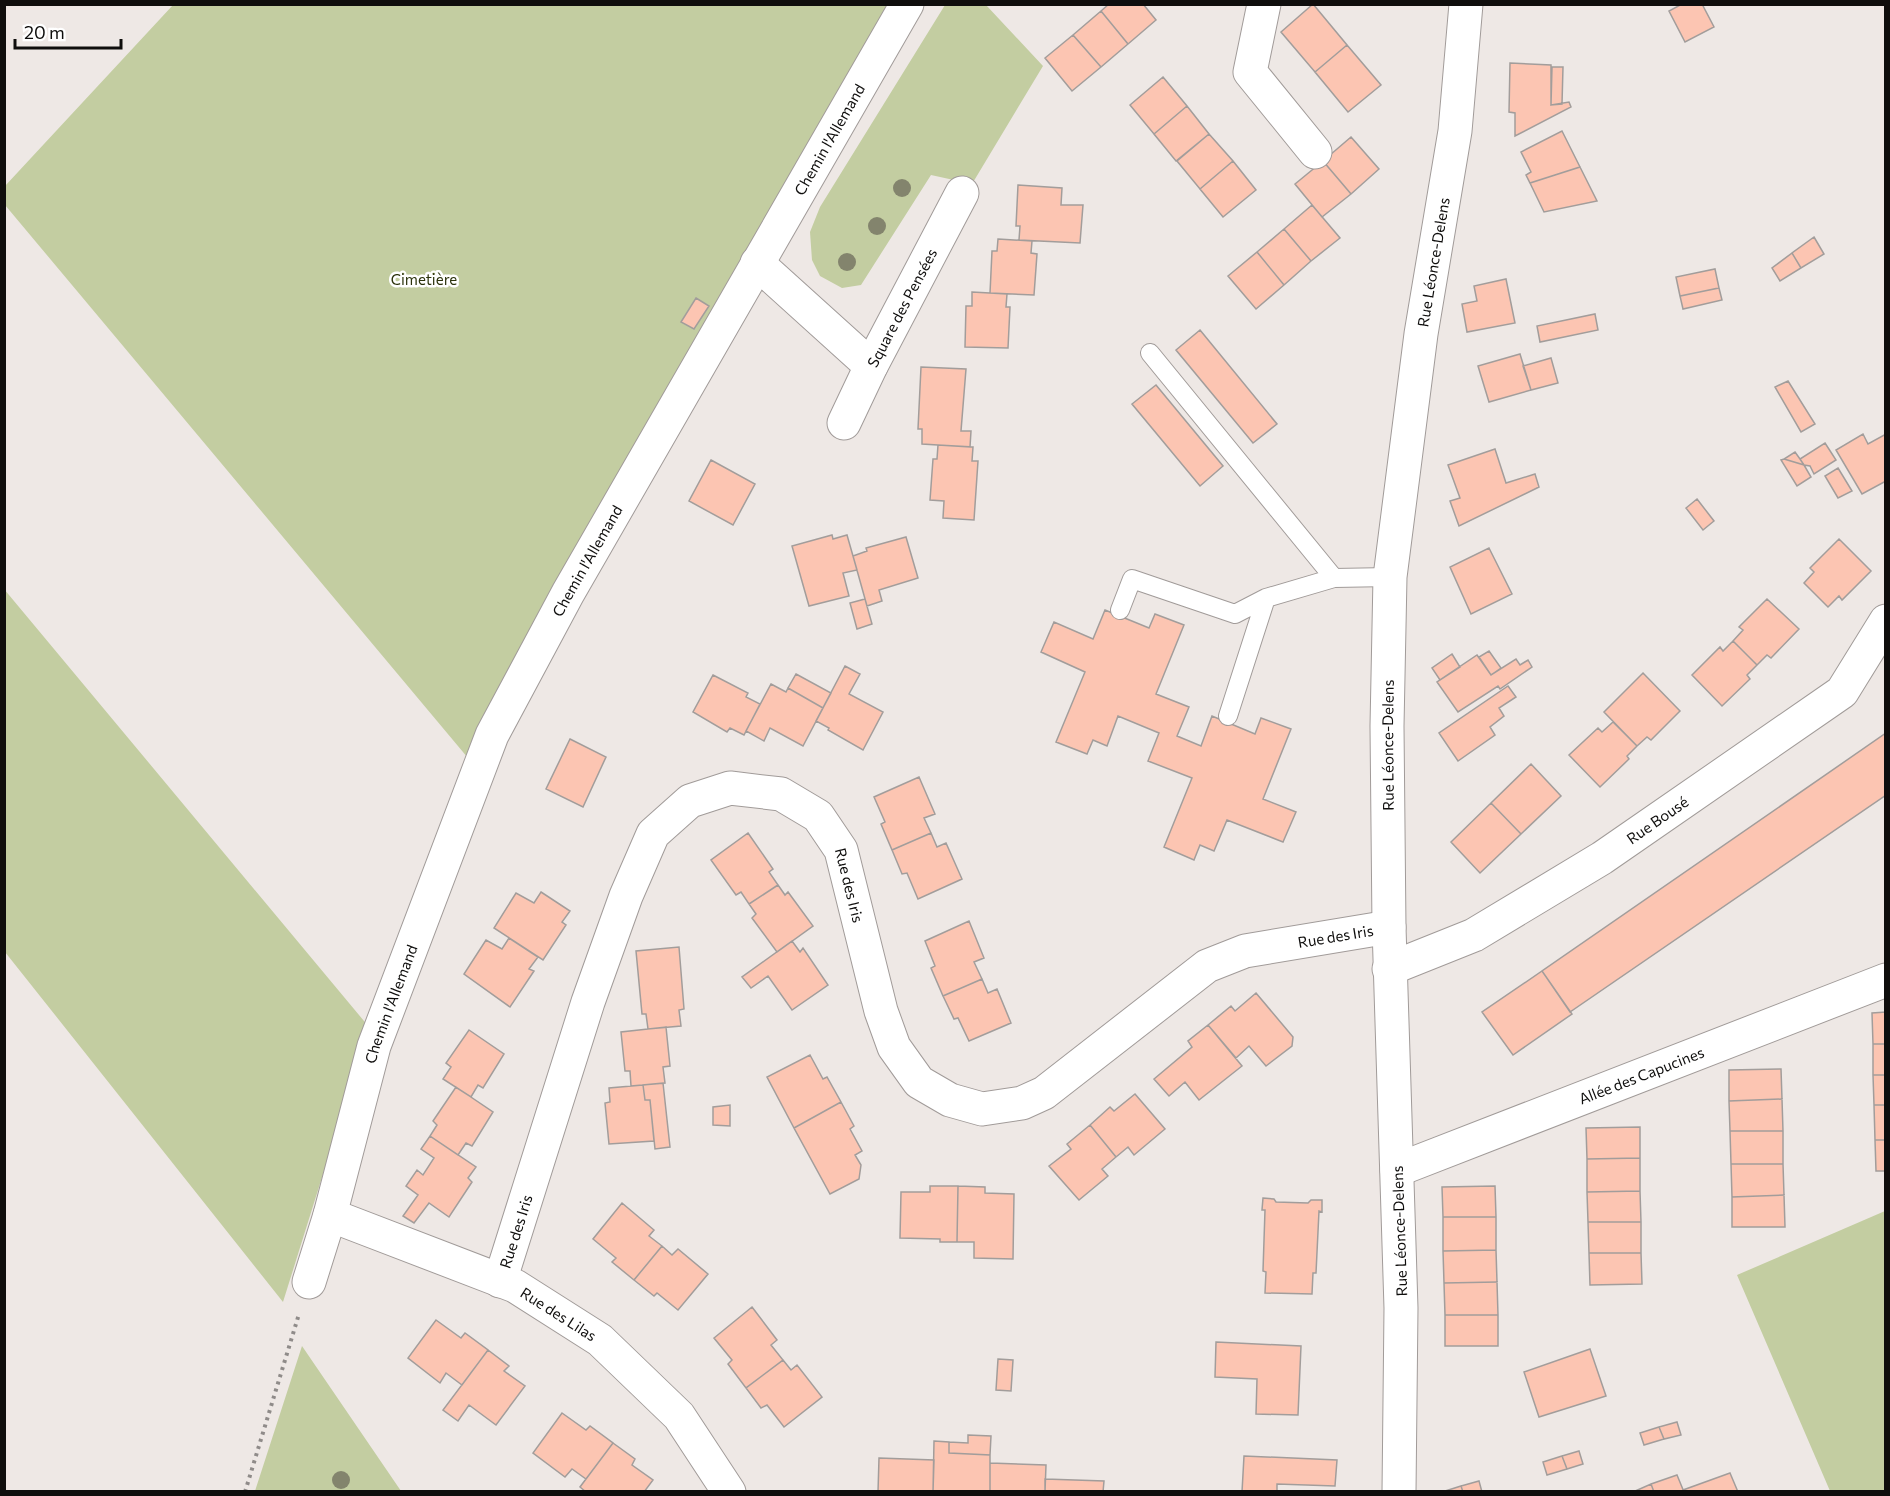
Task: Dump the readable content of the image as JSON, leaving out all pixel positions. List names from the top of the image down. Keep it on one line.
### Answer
{"streets":{"street":["Chemin l'Allemand","Rue Léonce-Delens","Square des Pensées","Rue Bousé","Rue des Iris","Allée des Capucines","Rue des Lilas"]},"crossings":[["Chemin l'Allemand","Rue des Lilas"],["Rue Léonce-Delens","Rue Bousé"],["Rue Léonce-Delens","Rue des Iris"],["Rue Léonce-Delens","Allée des Capucines"],["Rue des Iris","Rue des Lilas"]],"parks":["Cimetière"],"scale_bar":"20 m"}
